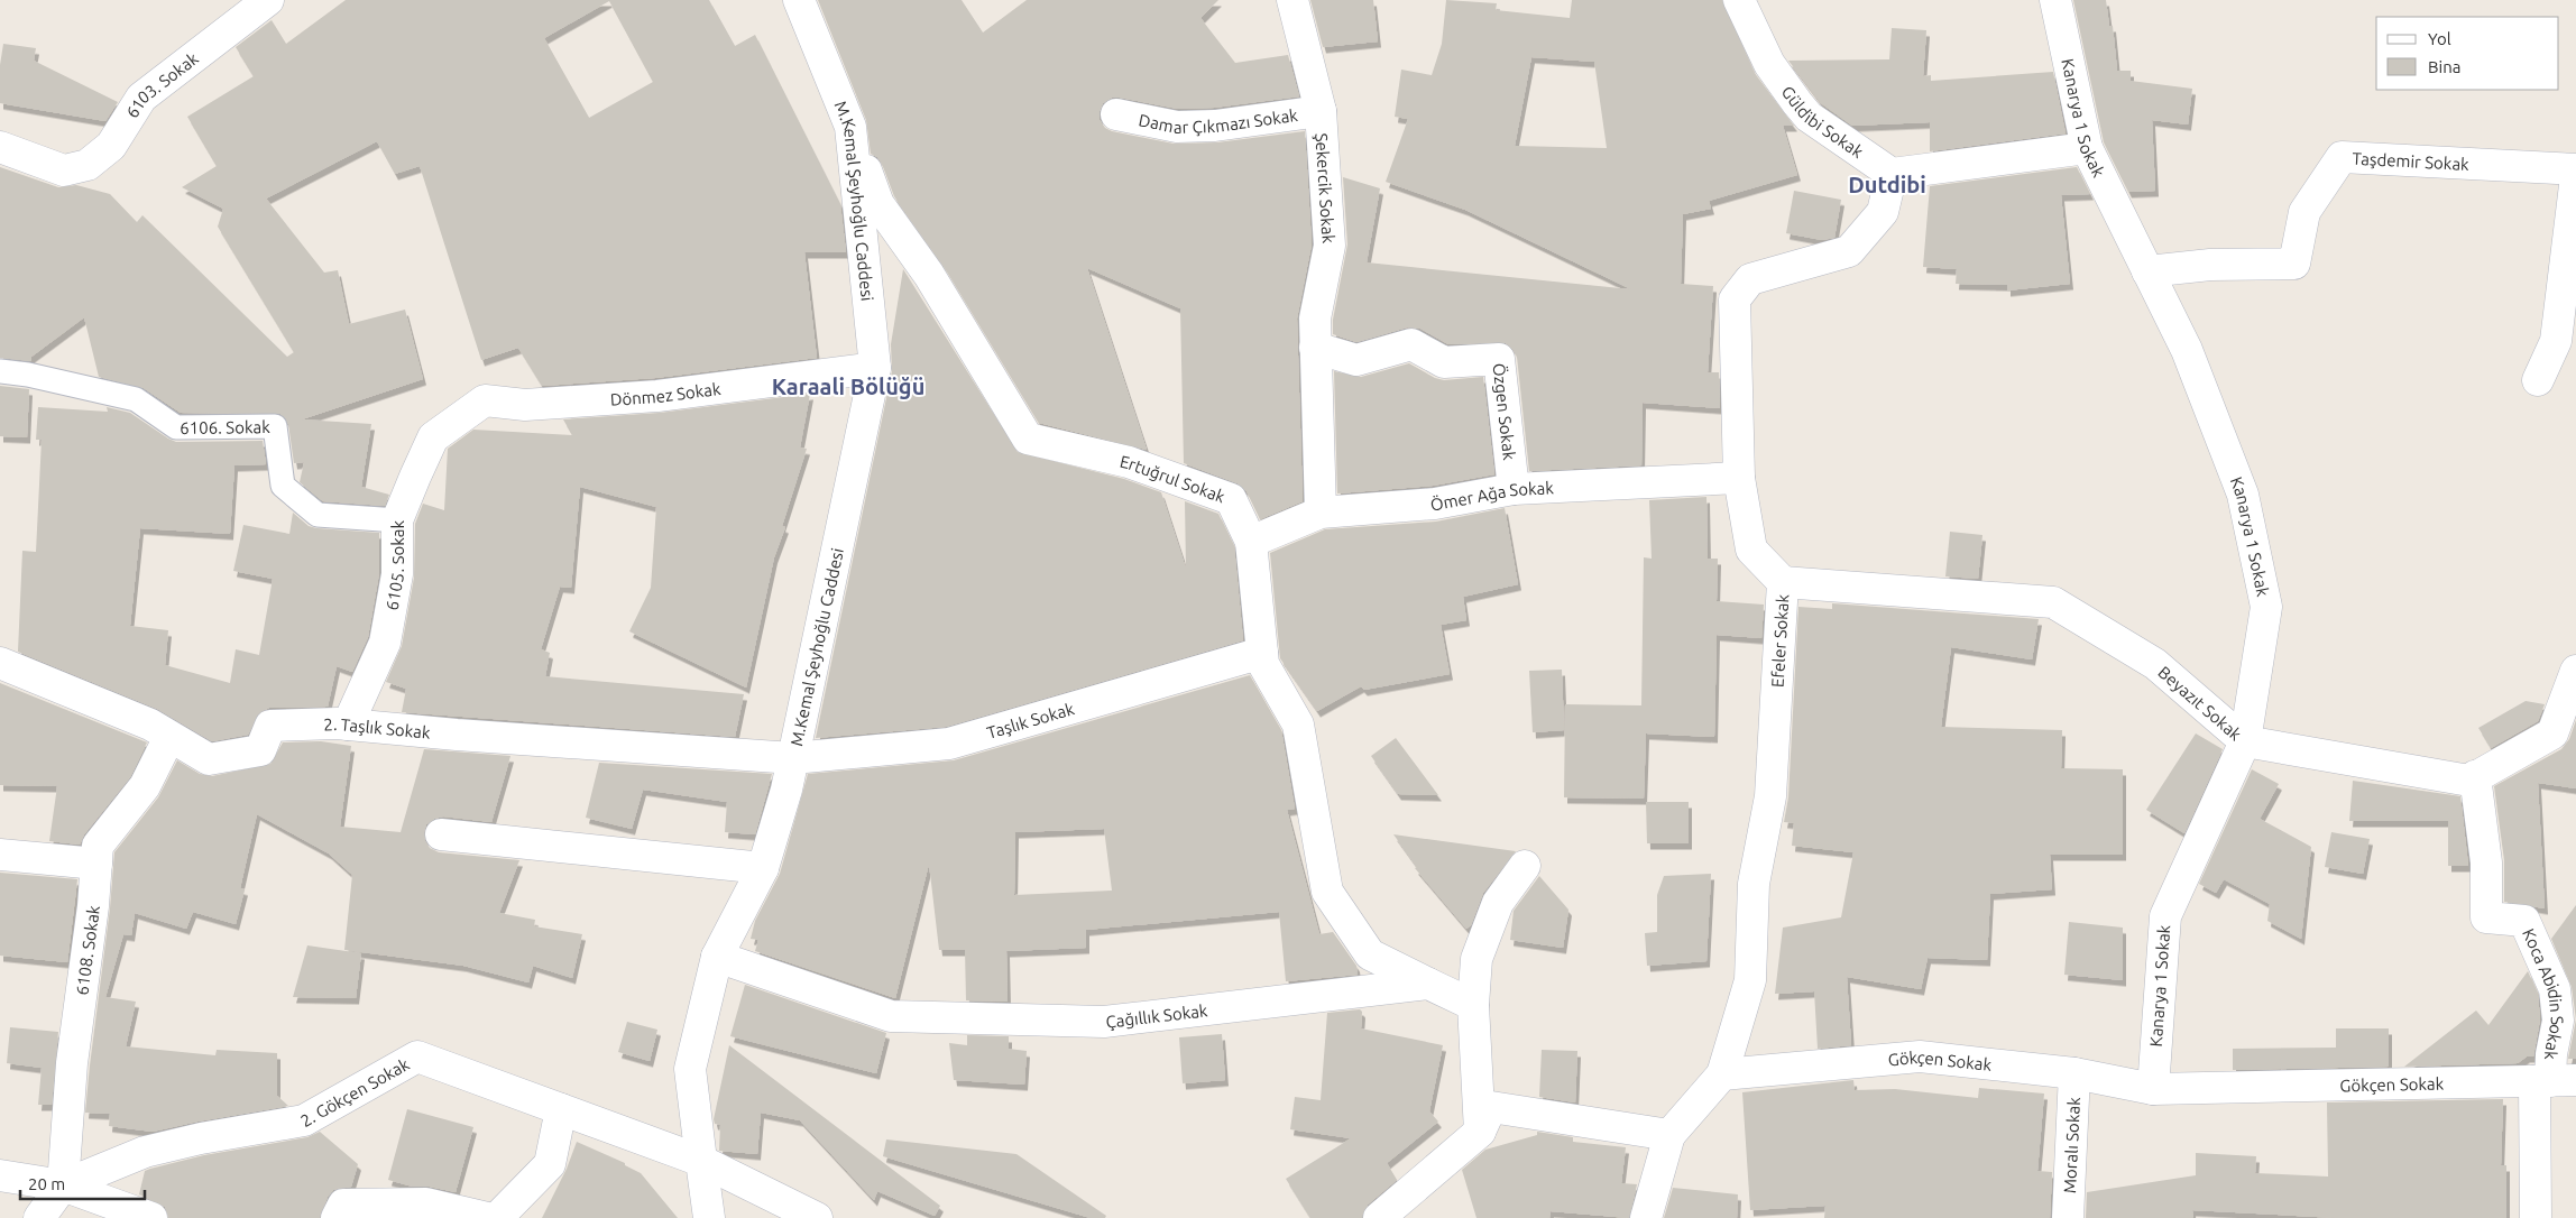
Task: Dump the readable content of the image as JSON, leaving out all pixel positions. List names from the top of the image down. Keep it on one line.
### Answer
{"streets":{"street":["6103. Sokak","Damar Çıkmazı Sokak","Kanarya 1 Sokak","Güldibi Sokak","Taşdemir Sokak","Şekercik Sokak","M.Kemal Şeyhoğlu Caddesi","Dönmez Sokak","Özgen Sokak","Ertuğrul Sokak","Ömer Ağa Sokak","6105. Sokak","Efeler Sokak","Beyazıt Sokak","Taşlık Sokak","2. Taşlık Sokak","6108. Sokak","Koca Abidin Sokak","Çağıllık Sokak","Gökçen Sokak","2. Gökçen Sokak","Moralı Sokak"],"lane":["6106. Sokak"]},"crossings":[["Damar Çıkmazı Sokak","Şekercik Sokak"],["Kanarya 1 Sokak","Taşdemir Sokak"],["Kanarya 1 Sokak","Beyazıt Sokak"],["Kanarya 1 Sokak","Gökçen Sokak"],["Güldibi Sokak","Efeler Sokak"],["Şekercik Sokak","Özgen Sokak"],["Şekercik Sokak","Ömer Ağa Sokak"],["M.Kemal Şeyhoğlu Caddesi","Dönmez Sokak"],["M.Kemal Şeyhoğlu Caddesi","Ertuğrul Sokak"],["M.Kemal Şeyhoğlu Caddesi","Taşlık Sokak"],["M.Kemal Şeyhoğlu Caddesi","2. Taşlık Sokak"],["M.Kemal Şeyhoğlu Caddesi","Çağıllık Sokak"],["M.Kemal Şeyhoğlu Caddesi","2. Gökçen Sokak"],["Dönmez Sokak","6105. Sokak"],["Özgen Sokak","Ömer Ağa Sokak"],["6106. Sokak","6105. Sokak"],["Ertuğrul Sokak","Ömer Ağa Sokak"],["Ertuğrul Sokak","Taşlık Sokak"],["Ertuğrul Sokak","Çağıllık Sokak"],["Ömer Ağa Sokak","Efeler Sokak"],["6105. Sokak","2. Taşlık Sokak"],["Efeler Sokak","Beyazıt Sokak"],["Efeler Sokak","Gökçen Sokak"],["Beyazıt Sokak","Koca Abidin Sokak"],["Taşlık Sokak","2. Taşlık Sokak"],["2. Taşlık Sokak","6108. Sokak"],["6108. Sokak","2. Gökçen Sokak"],["Koca Abidin Sokak","Gökçen Sokak"],["Gökçen Sokak","Moralı Sokak"]],"districts":["Dutdibi","Karaali Bölüğü"],"legend":["Yol","Bina"],"scale_bar":"20 m"}
